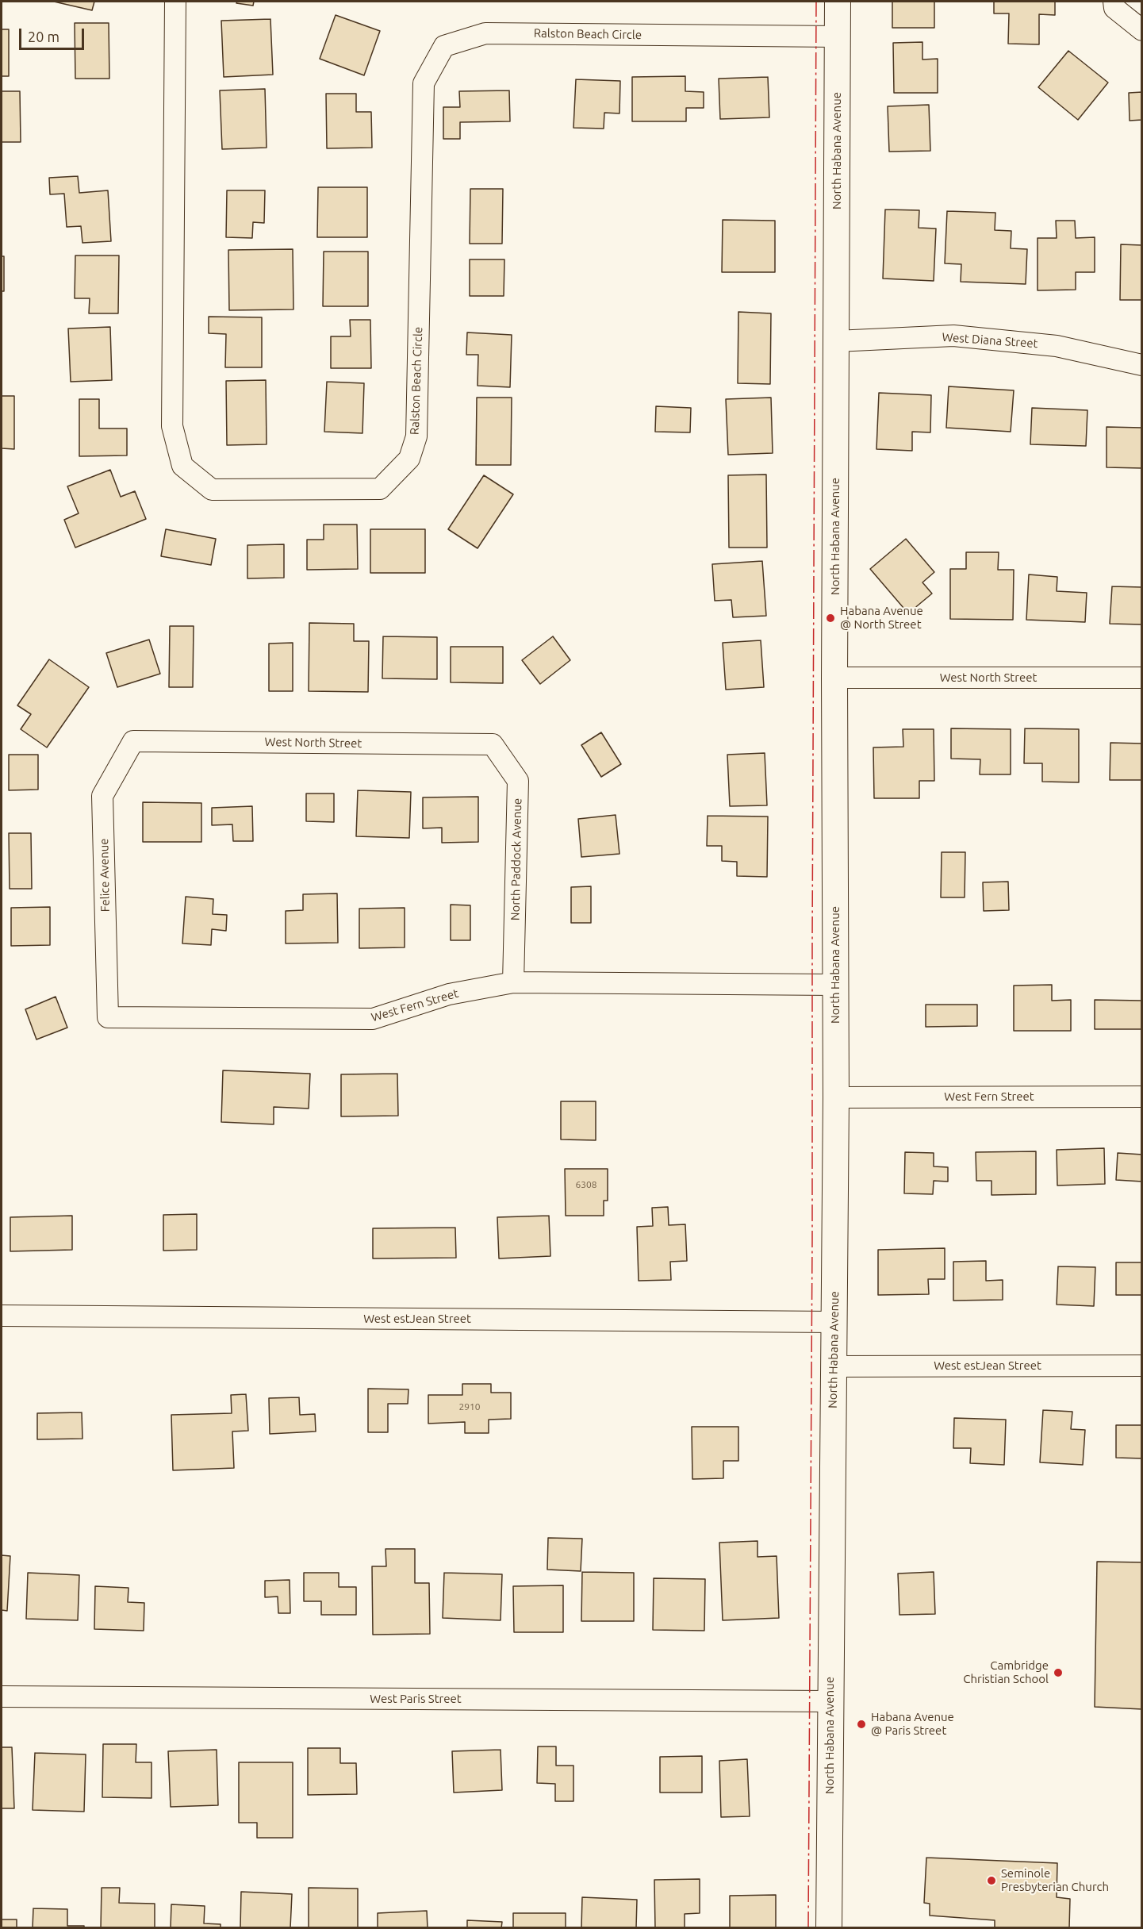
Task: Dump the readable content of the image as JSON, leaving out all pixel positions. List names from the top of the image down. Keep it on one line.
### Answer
{"streets":{"street":["Ralston Beach Circle","North Habana Avenue","West Diana Street","West North Street","North Paddock Avenue","Felice Avenue","West Fern Street","West estJean Street","West Paris Street"]},"crossings":[["Ralston Beach Circle","North Habana Avenue"],["North Habana Avenue","West Diana Street"],["North Habana Avenue","West North Street"],["North Habana Avenue","West Fern Street"],["North Habana Avenue","West estJean Street"],["North Habana Avenue","West Paris Street"],["West North Street","North Paddock Avenue"],["West North Street","Felice Avenue"],["North Paddock Avenue","West Fern Street"],["Felice Avenue","West Fern Street"]],"places":["Habana Avenue @ North Street","Cambridge Christian School","Habana Avenue @ Paris Street","Seminole Presbyterian Church"],"house_numbers":["6308","2910"],"scale_bar":"20 m"}
